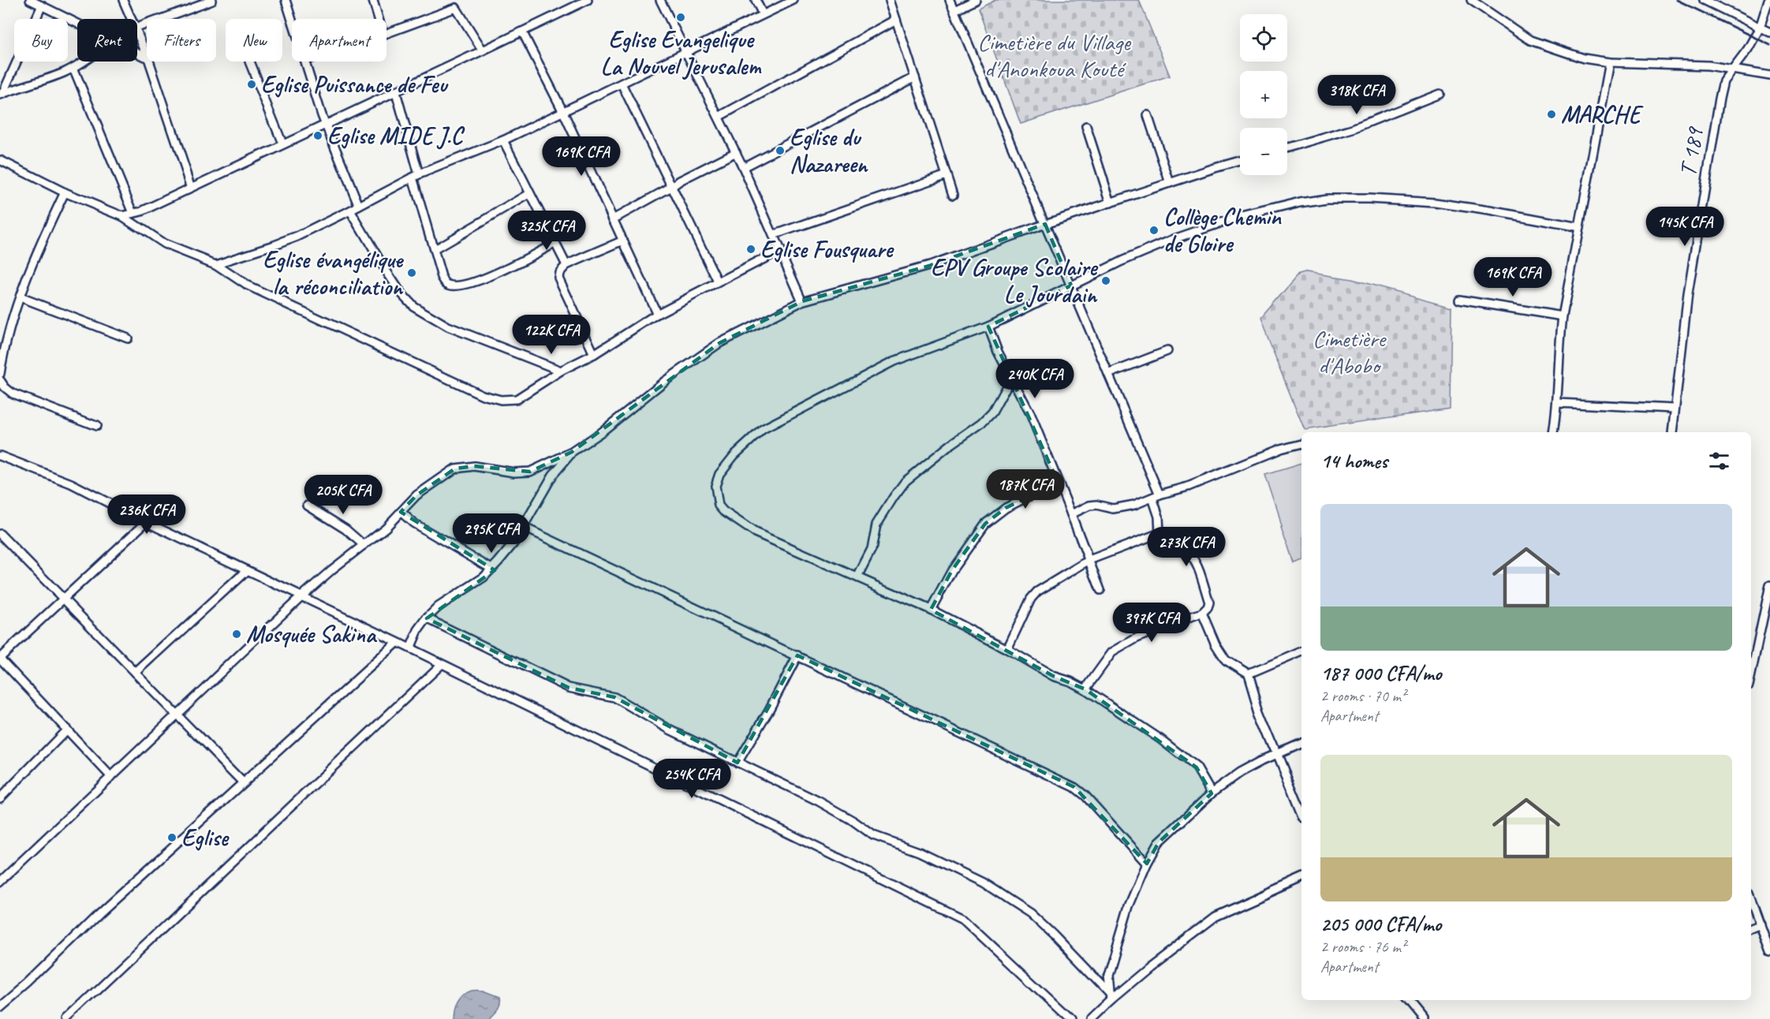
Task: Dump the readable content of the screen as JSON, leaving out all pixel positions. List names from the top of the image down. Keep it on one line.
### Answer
{"streets":{"street":["T 189"]},"parks":["Cimetière du Village d'Anonkoua Kouté","Cimetière d'Abobo"],"places":["Eglise Evangelique La Nouvel Jerusalem","Eglise Puissance de Feu","MARCHE","Eglise MIDE J.C","Eglise du Nazareen","Collège Chemin de Gloire","Eglise Fousquare","Eglise évangélique la réconciliation","EPV Groupe Scolaire Le Jourdain","Mosquée Sakina","Eglise"],"page":{"map_buttons":["+","−"],"chip":["Buy","Rent","Filters","New","Apartment"],"price":["318K CFA","169K CFA","145K CFA","325K CFA","169K CFA","122K CFA","240K CFA","187K CFA","205K CFA","236K CFA","295K CFA","273K CFA","397K CFA","254K CFA"],"heading":"14 homes","list":[{"name":"187 000 CFA/mo","note":"2 rooms · 70 m² · Apartment"},{"name":"205 000 CFA/mo","note":"2 rooms · 76 m² · Apartment"}]}}
